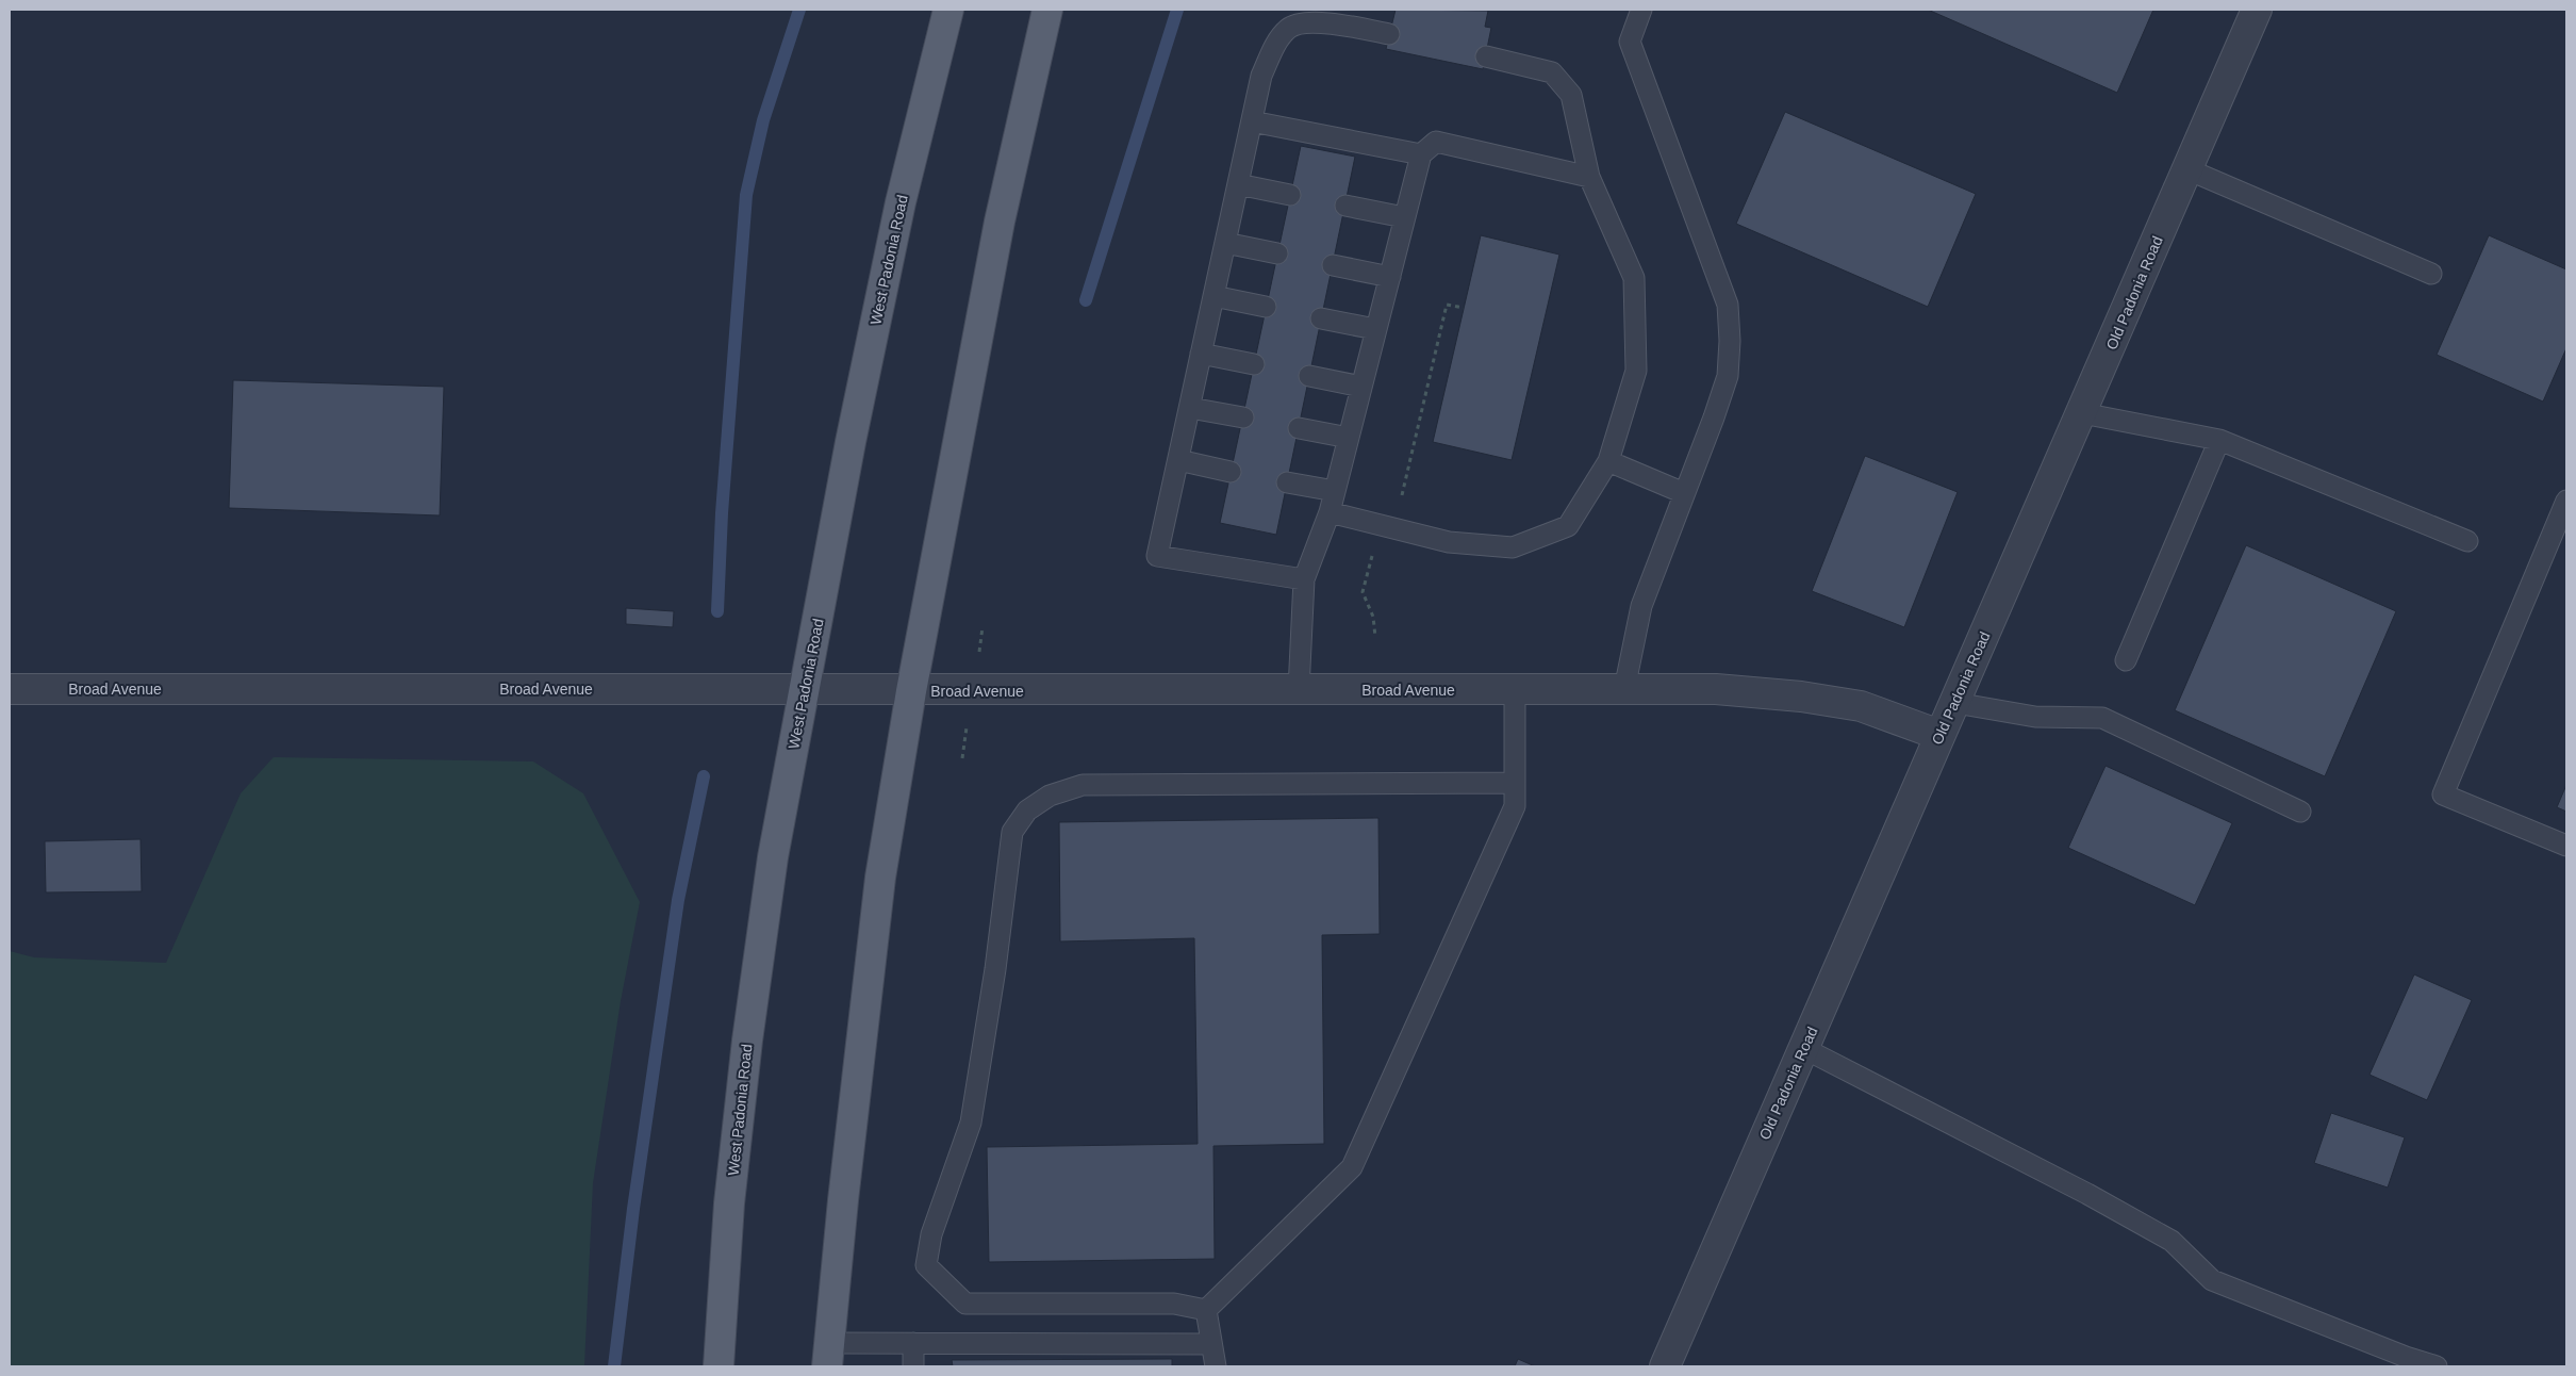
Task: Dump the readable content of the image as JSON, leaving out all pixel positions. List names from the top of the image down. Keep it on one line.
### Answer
{"streets":{"main road":["West Padonia Road"],"street":["Old Padonia Road","Broad Avenue"]},"crossings":[["West Padonia Road","Broad Avenue"],["Old Padonia Road","Broad Avenue"]]}
